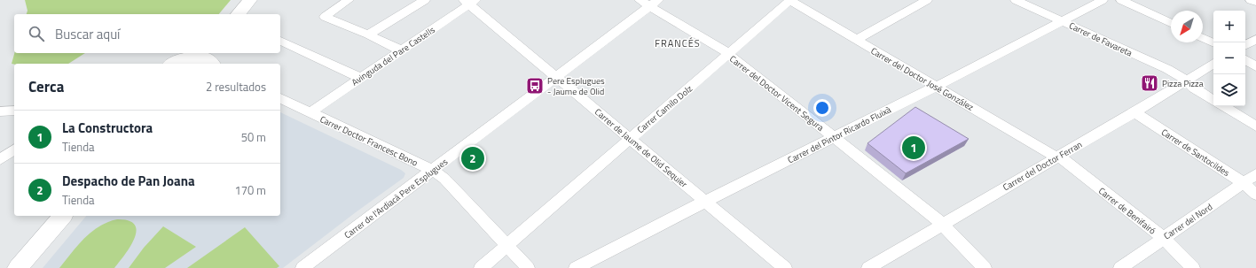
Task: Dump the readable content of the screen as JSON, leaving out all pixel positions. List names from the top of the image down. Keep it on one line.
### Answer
{"streets":{"street":["Carrer de Favareta","Avinguda del Pare Castells","Carrer del Doctor José González","Carrer del Doctor Vicent Segura","Carrer Camilo Dolz","Carrer del Pintor Ricardo Fluixà","Carrer Doctor Francesc Bono","Carrer de Jaume de Olid Sequier","Carrer de Santocildes","Carrer del Doctor Ferran","Carrer de l'Ardiacà Pere Esplugues","Carrer de Benifairó","Carrer del Nord"]},"crossings":[["Carrer de Favareta","Carrer del Pintor Ricardo Fluixà"],["Carrer de Favareta","Carrer del Doctor Ferran"],["Avinguda del Pare Castells","Carrer Doctor Francesc Bono"],["Avinguda del Pare Castells","Carrer de Jaume de Olid Sequier"],["Carrer del Doctor José González","Carrer Camilo Dolz"],["Carrer del Doctor José González","Carrer del Pintor Ricardo Fluixà"],["Carrer del Doctor José González","Carrer del Doctor Ferran"],["Carrer del Doctor José González","Carrer de Benifairó"],["Carrer del Doctor Vicent Segura","Carrer Camilo Dolz"],["Carrer del Doctor Vicent Segura","Carrer del Pintor Ricardo Fluixà"],["Carrer del Doctor Vicent Segura","Carrer del Doctor Ferran"],["Carrer del Doctor Vicent Segura","Carrer de l'Ardiacà Pere Esplugues"],["Carrer Camilo Dolz","Carrer Doctor Francesc Bono"],["Carrer Camilo Dolz","Carrer de Jaume de Olid Sequier"],["Carrer del Pintor Ricardo Fluixà","Carrer de Jaume de Olid Sequier"],["Carrer Doctor Francesc Bono","Carrer de l'Ardiacà Pere Esplugues"],["Carrer de Jaume de Olid Sequier","Carrer de l'Ardiacà Pere Esplugues"],["Carrer de Santocildes","Carrer del Doctor Ferran"],["Carrer de Santocildes","Carrer del Nord"],["Carrer del Doctor Ferran","Carrer de Benifairó"],["Carrer de Benifairó","Carrer del Nord"]],"districts":["FRANCÉS"],"places":{"restaurant":["Pizza Pizza"],"bus stop":["Pere Esplugues - Jaume de Olid"]},"north":"bottom left","page":{"map_buttons":["+","−"],"search":"Buscar aquí","heading":["Cerca","2 resultados"],"list":[{"mark":"1","name":"La Constructora","note":"Tienda","value":"50 m"},{"mark":"2","name":"Despacho de Pan Joana","note":"Tienda","value":"170 m"}],"pins":["1","2"]}}
